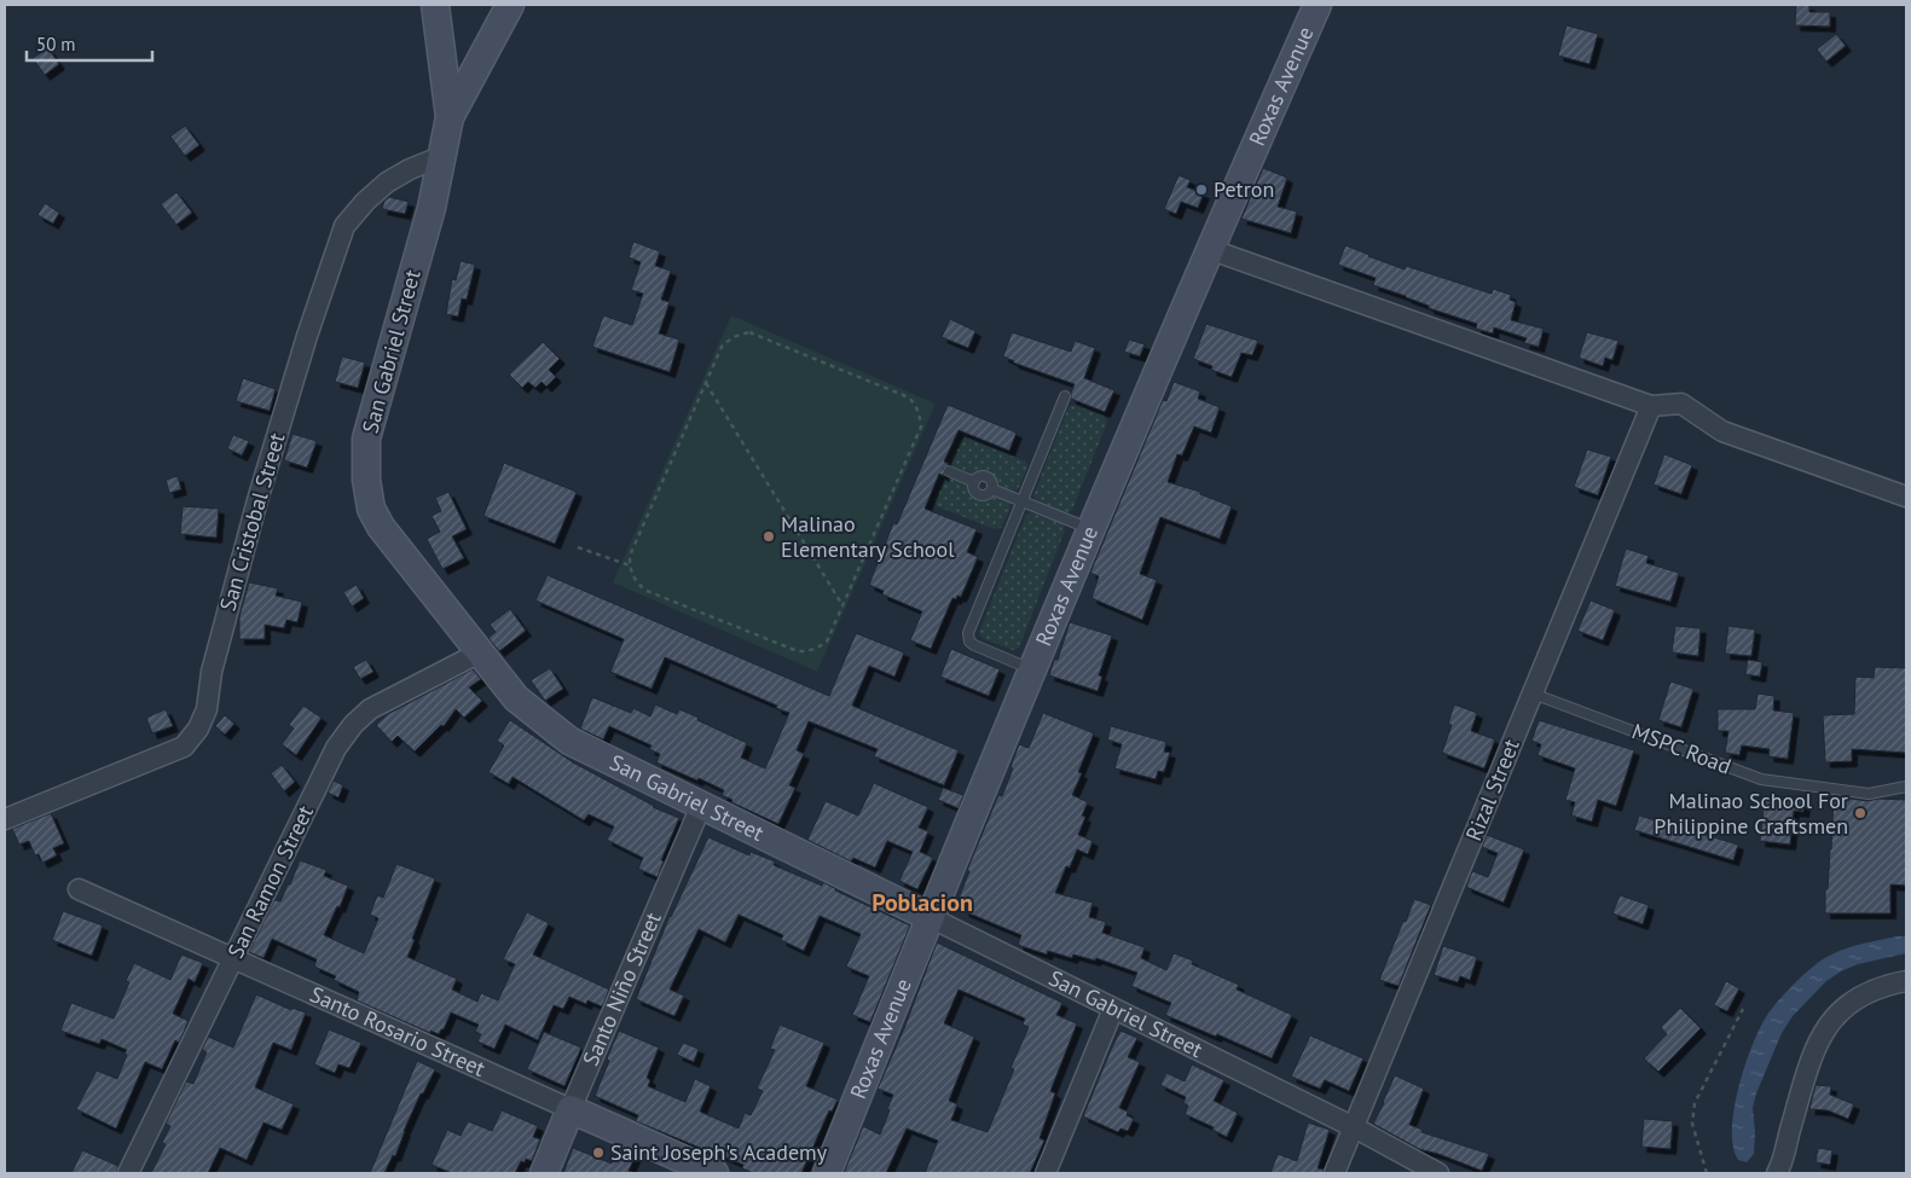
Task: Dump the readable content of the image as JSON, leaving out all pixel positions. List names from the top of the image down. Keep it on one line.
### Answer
{"streets":{"main road":["Roxas Avenue","San Gabriel Street","Santo Niño Street","Santo Rosario Street"],"street":["San Cristobal Street","Rizal Street","San Ramon Street"],"lane":["MSPC Road"]},"crossings":[["Roxas Avenue","San Gabriel Street"],["San Gabriel Street","San Cristobal Street"],["San Gabriel Street","Rizal Street"],["San Gabriel Street","San Ramon Street"],["San Gabriel Street","Santo Niño Street"],["MSPC Road","Rizal Street"],["San Ramon Street","Santo Rosario Street"],["Santo Niño Street","Santo Rosario Street"]],"districts":["Poblacion"],"places":["Petron","Malinao Elementary School","Malinao School For Philippine Craftsmen","Saint Joseph's Academy"],"scale_bar":"50 m"}
